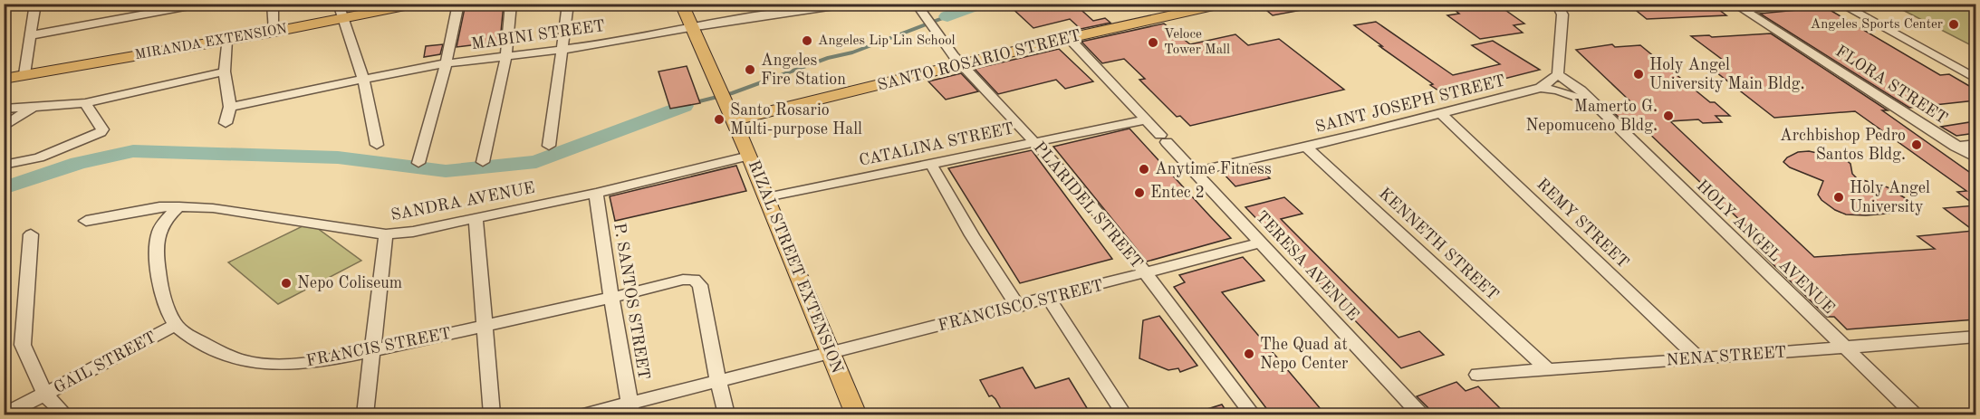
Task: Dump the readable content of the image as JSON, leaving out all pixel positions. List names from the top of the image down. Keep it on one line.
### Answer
{"streets":{"main road":["MIRANDA EXTENSION","SANTO ROSARIO STREET","RIZAL STREET EXTENSION"],"street":["MABINI STREET","FLORA STREET","SAINT JOSEPH STREET","CATALINA STREET","SANDRA AVENUE","PLARIDEL STREET","REMY STREET","KENNETH STREET","HOLY ANGEL AVENUE","TERESA AVENUE","P. SANTOS STREET","FRANCISCO STREET","FRANCIS STREET","NENA STREET","GAIL STREET"]},"crossings":[["MABINI STREET","RIZAL STREET EXTENSION"],["SANTO ROSARIO STREET","PLARIDEL STREET"],["SANTO ROSARIO STREET","TERESA AVENUE"],["SANTO ROSARIO STREET","RIZAL STREET EXTENSION"],["SAINT JOSEPH STREET","REMY STREET"],["SAINT JOSEPH STREET","KENNETH STREET"],["SAINT JOSEPH STREET","HOLY ANGEL AVENUE"],["SAINT JOSEPH STREET","TERESA AVENUE"],["CATALINA STREET","PLARIDEL STREET"],["CATALINA STREET","TERESA AVENUE"],["CATALINA STREET","RIZAL STREET EXTENSION"],["SANDRA AVENUE","RIZAL STREET EXTENSION"],["SANDRA AVENUE","P. SANTOS STREET"],["PLARIDEL STREET","FRANCISCO STREET"],["REMY STREET","NENA STREET"],["KENNETH STREET","NENA STREET"],["HOLY ANGEL AVENUE","NENA STREET"],["TERESA AVENUE","FRANCISCO STREET"],["RIZAL STREET EXTENSION","FRANCISCO STREET"],["P. SANTOS STREET","FRANCIS STREET"],["FRANCIS STREET","GAIL STREET"]],"places":["Angeles Sports Center","Angeles Lip Lin School","Veloce Tower Mall","Angeles Fire Station","Holy Angel University Main Bldg.","Mamerto G. Nepomuceno Bldg.","Santo Rosario Multi-purpose Hall","Archbishop Pedro Santos Bldg.","Anytime Fitness","Entec 2","Holy Angel University","Nepo Coliseum","The Quad at Nepo Center"]}
